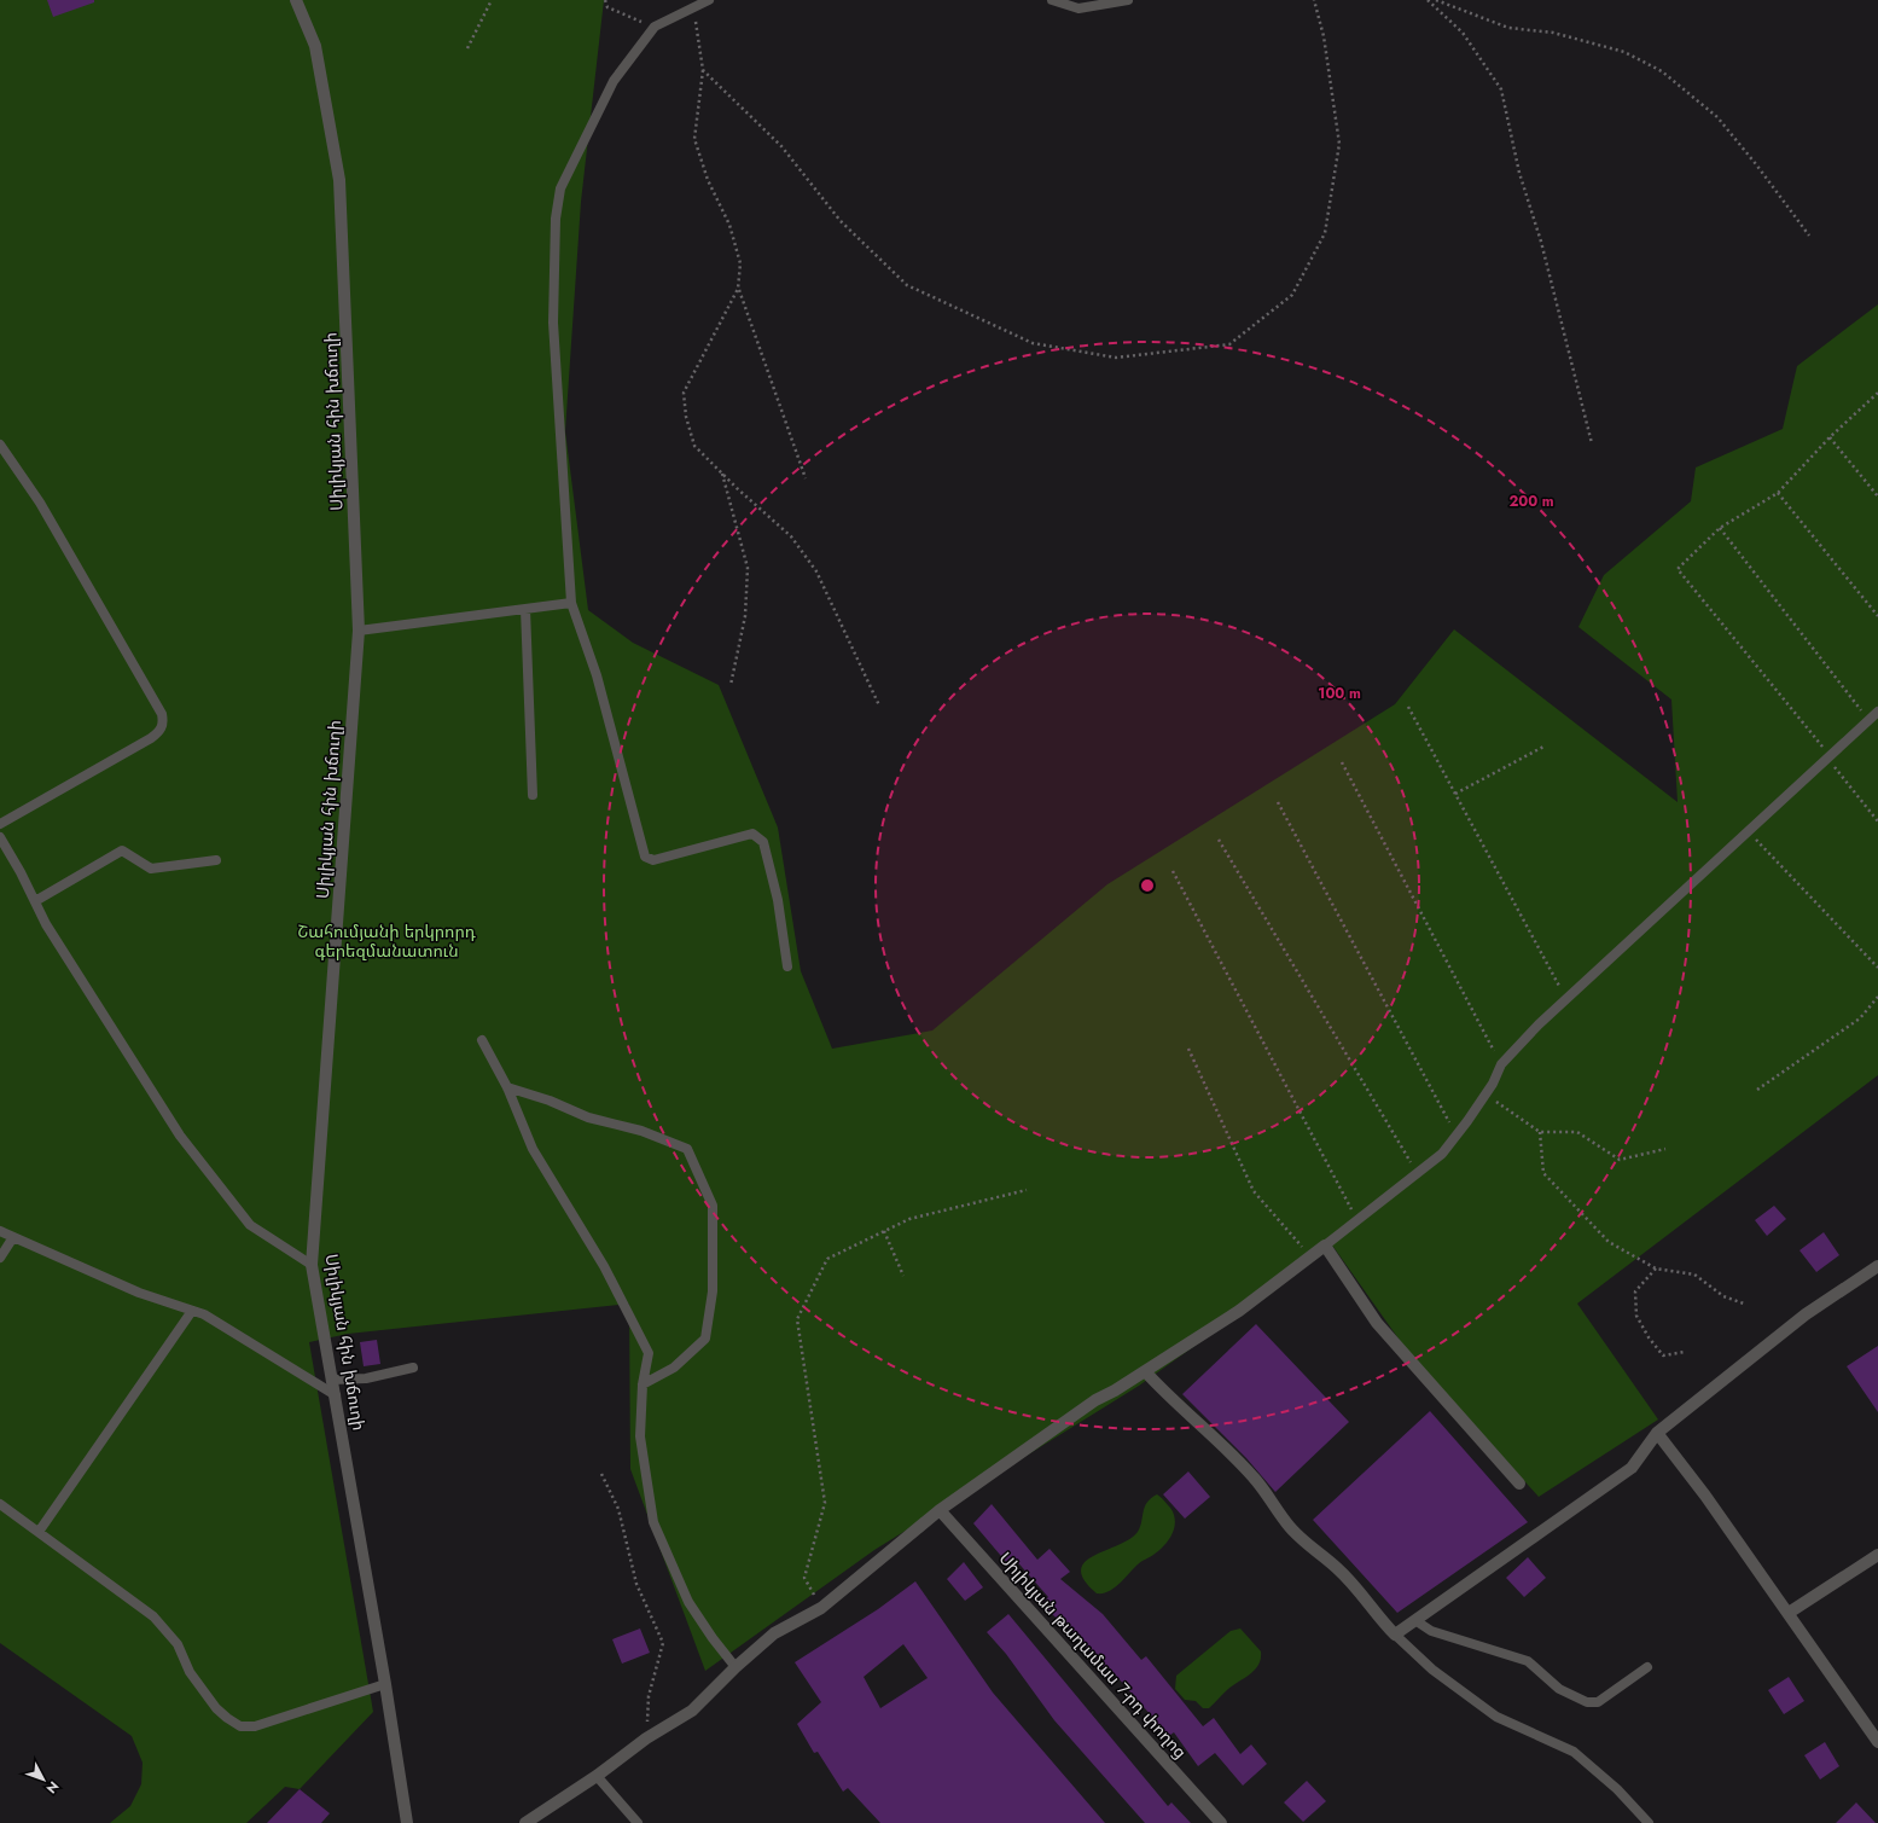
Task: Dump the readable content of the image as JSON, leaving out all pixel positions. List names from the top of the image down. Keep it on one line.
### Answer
{"streets":{"street":["Սիլիկյան հին խճուղի","Սիլիկյան թաղամաս 7-րդ փողոց"]},"parks":["Շահումյանի երկրորդ գերեզմանատուն"],"north":"bottom right","rings":["200 m","100 m"]}
